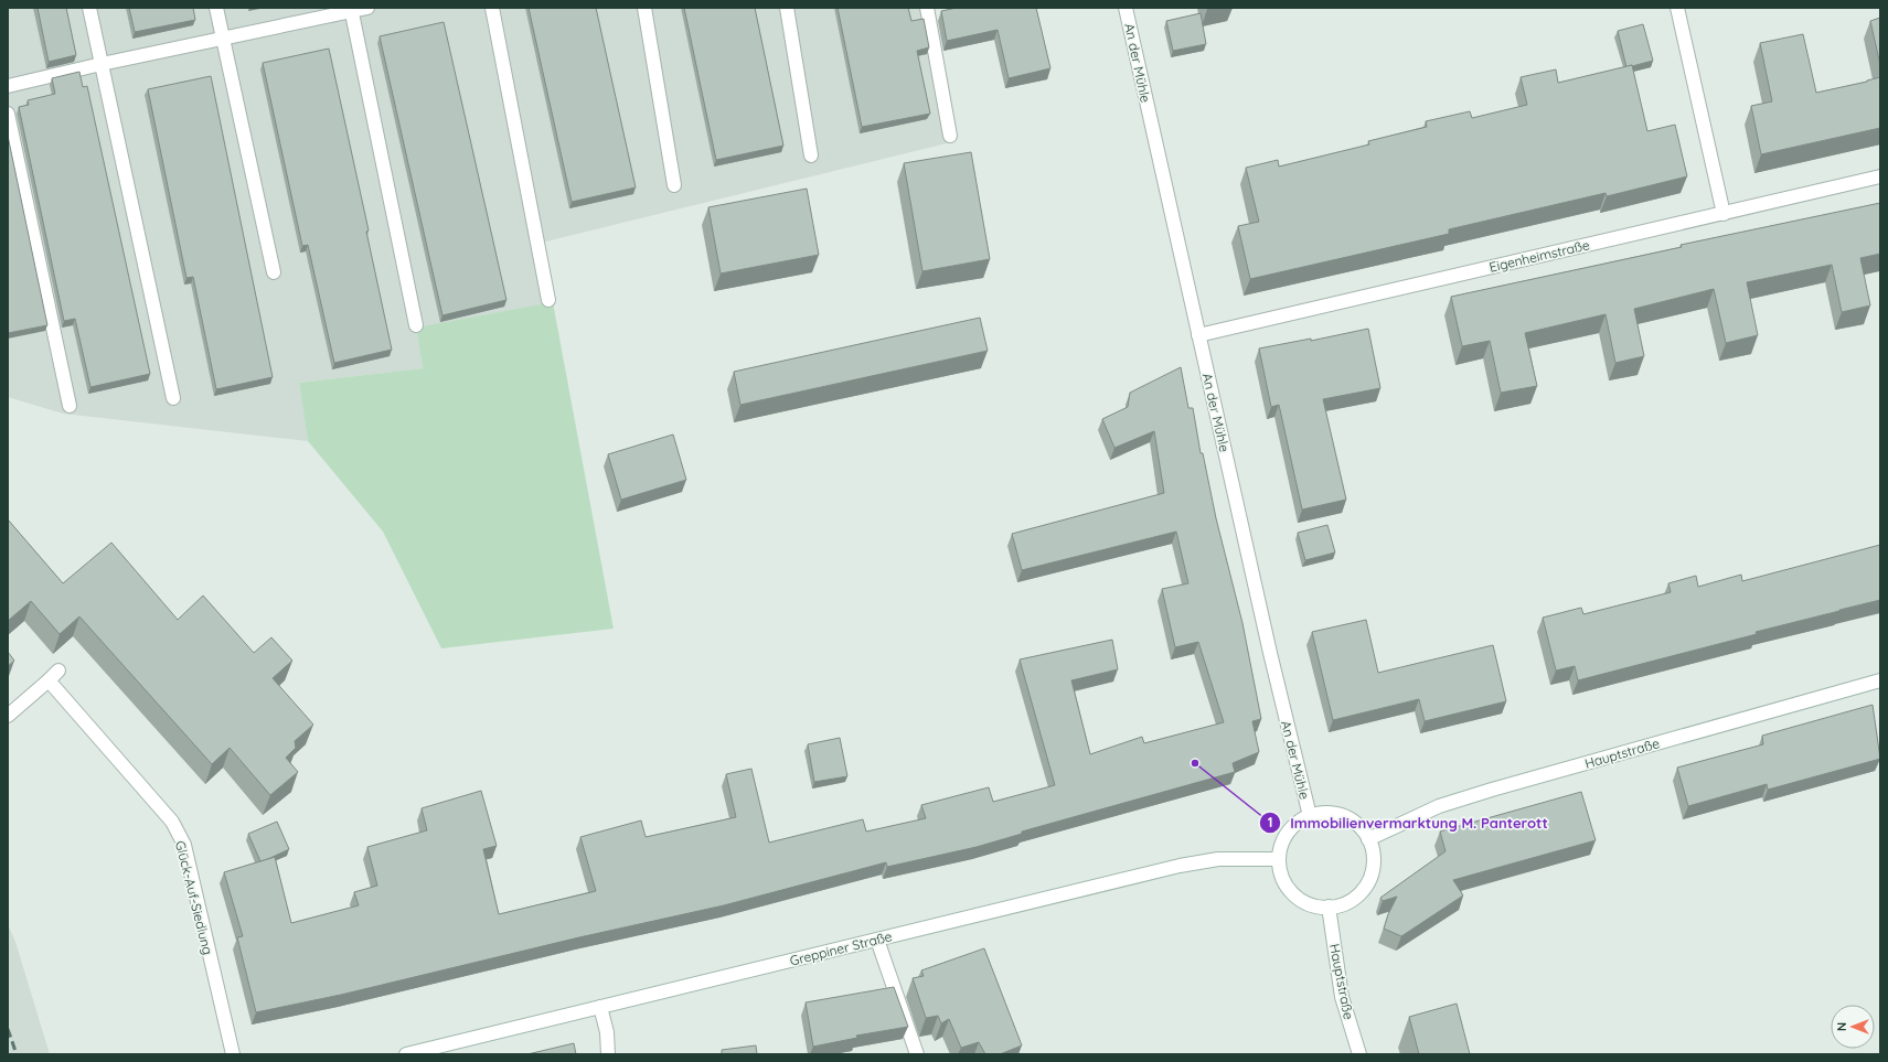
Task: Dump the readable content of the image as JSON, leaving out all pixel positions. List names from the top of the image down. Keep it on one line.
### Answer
{"streets":{"street":["An der Mühle","Eigenheimstraße","Hauptstraße","Glück-Auf-Siedlung","Greppiner Straße"]},"crossings":[["An der Mühle","Eigenheimstraße"],["An der Mühle","Hauptstraße"],["An der Mühle","Greppiner Straße"],["Hauptstraße","Greppiner Straße"]],"places":["Immobilienvermarktung M. Panterott"],"north":"left"}
